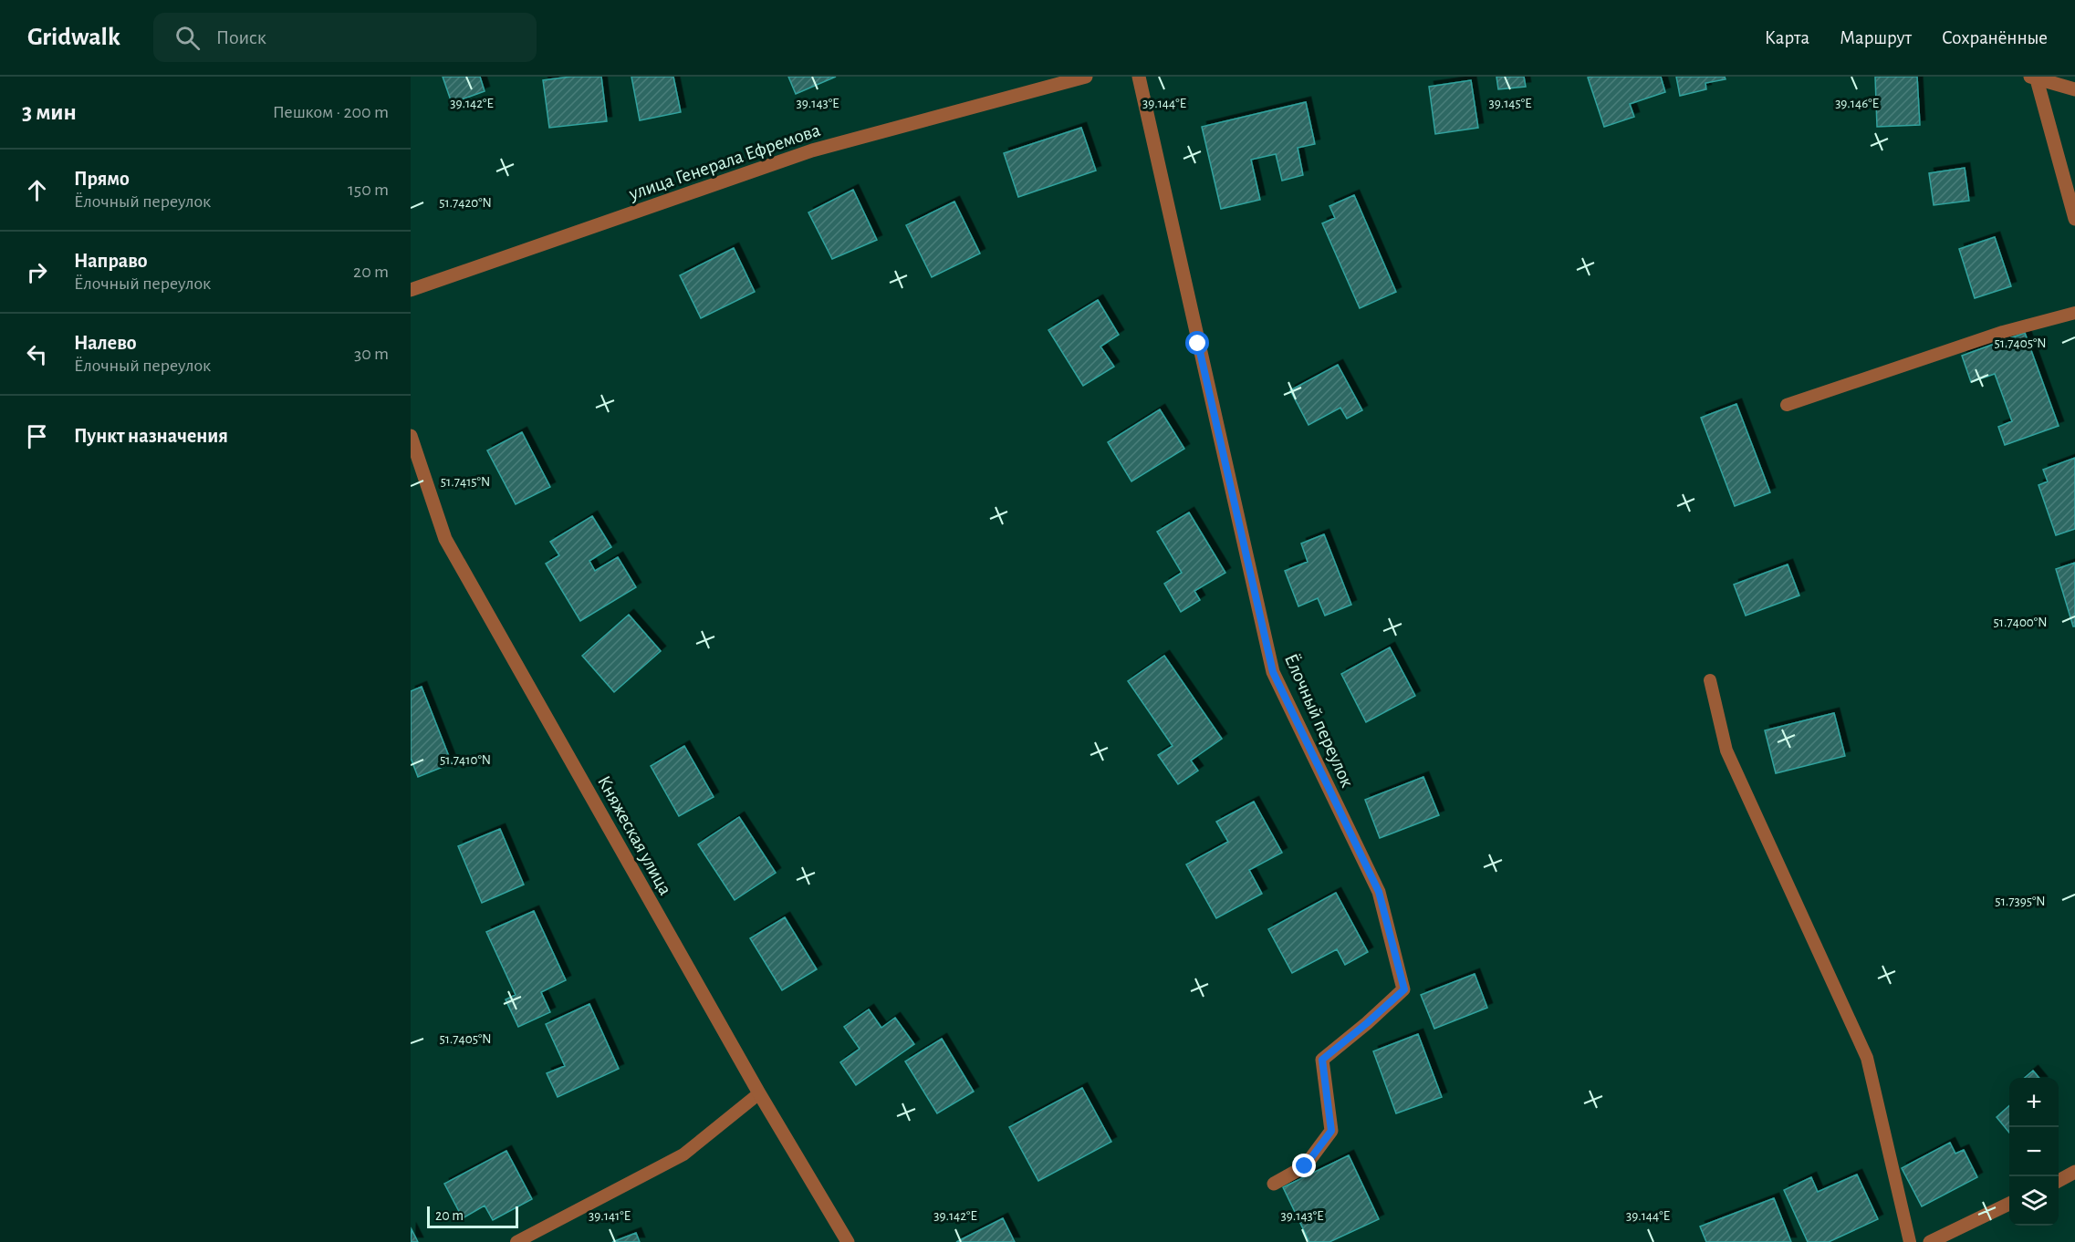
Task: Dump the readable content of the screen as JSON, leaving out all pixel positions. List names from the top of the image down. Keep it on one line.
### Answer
{"streets":{"street":["улица Генерала Ефремова","Ёлочный переулок","Княжеская улица"]},"scale_bar":"20 m","page":{"header":"Gridwalk","search":"Поиск","nav":["Карта","Маршрут","Сохранённые"],"heading":["3 мин","Пешком · 200 m"],"list":[["Прямо","Ёлочный переулок","150 m"],["Направо","Ёлочный переулок","20 m"],["Налево","Ёлочный переулок","30 m"],"Пункт назначения"],"map_buttons":["+","−"],"scale":"20 m"},"coordinates":["39.142°E","39.143°E","39.144°E","39.145°E","39.146°E","51.7420°N","51.7405°N","51.7415°N","51.7400°N","51.7410°N","51.7395°N","39.141°E"]}
